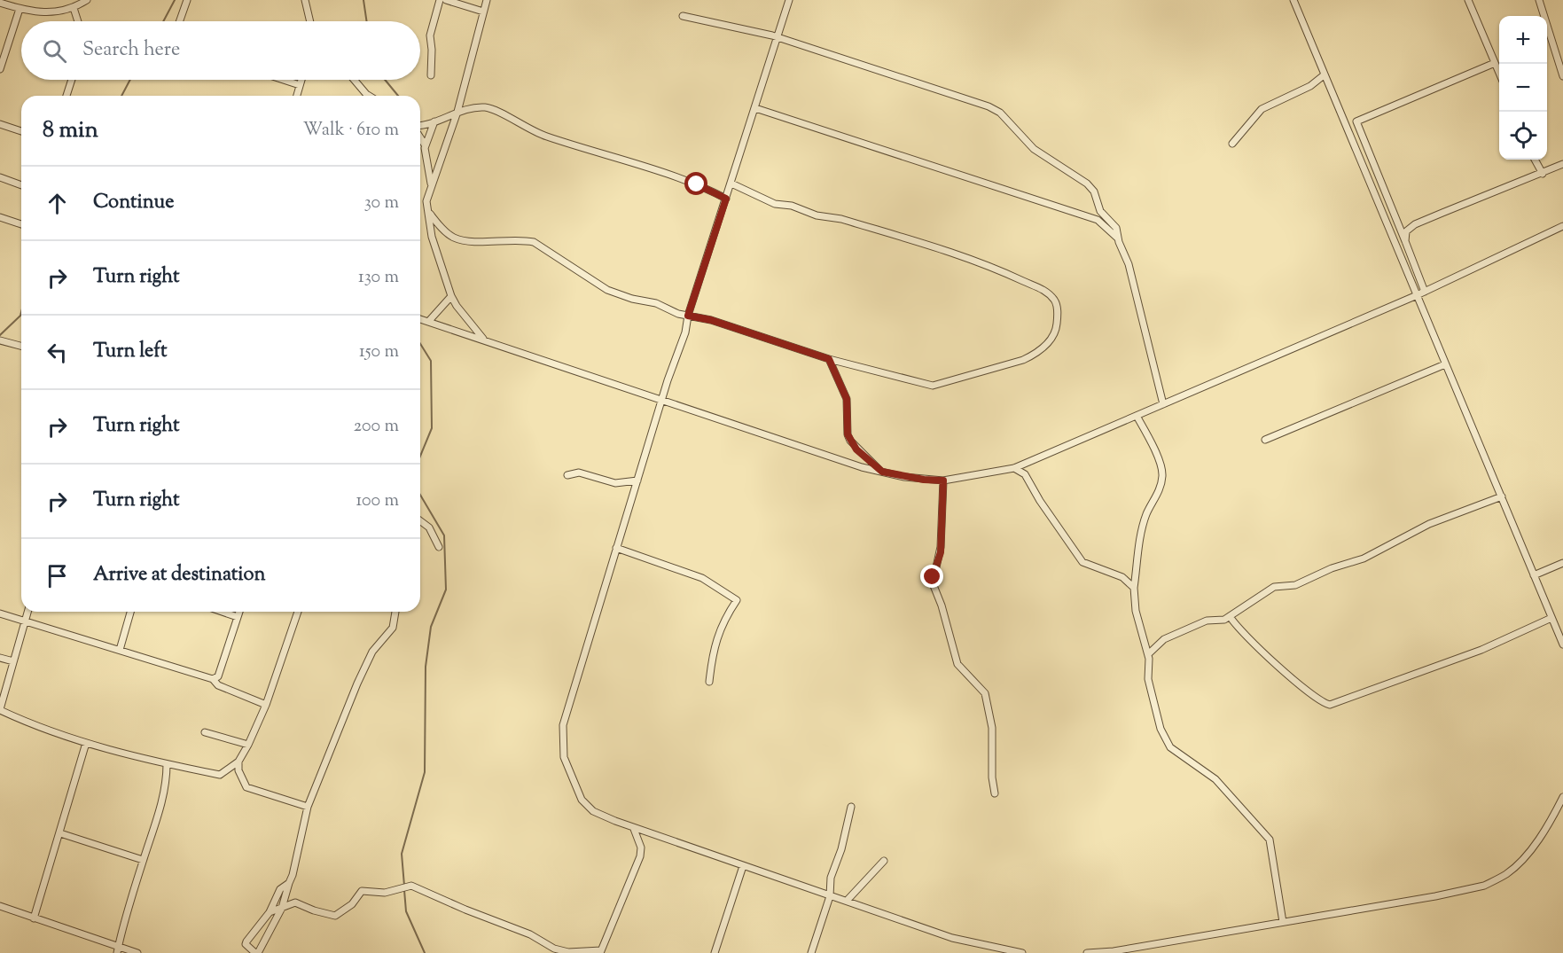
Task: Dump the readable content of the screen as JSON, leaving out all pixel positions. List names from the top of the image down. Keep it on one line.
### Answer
{"page":{"map_buttons":["+","−"],"search":"Search here","heading":["8 min","Walk · 610 m"],"list":[["Continue","30 m"],["Turn right","130 m"],["Turn left","150 m"],["Turn right","200 m"],["Turn right","100 m"],"Arrive at destination"]}}
